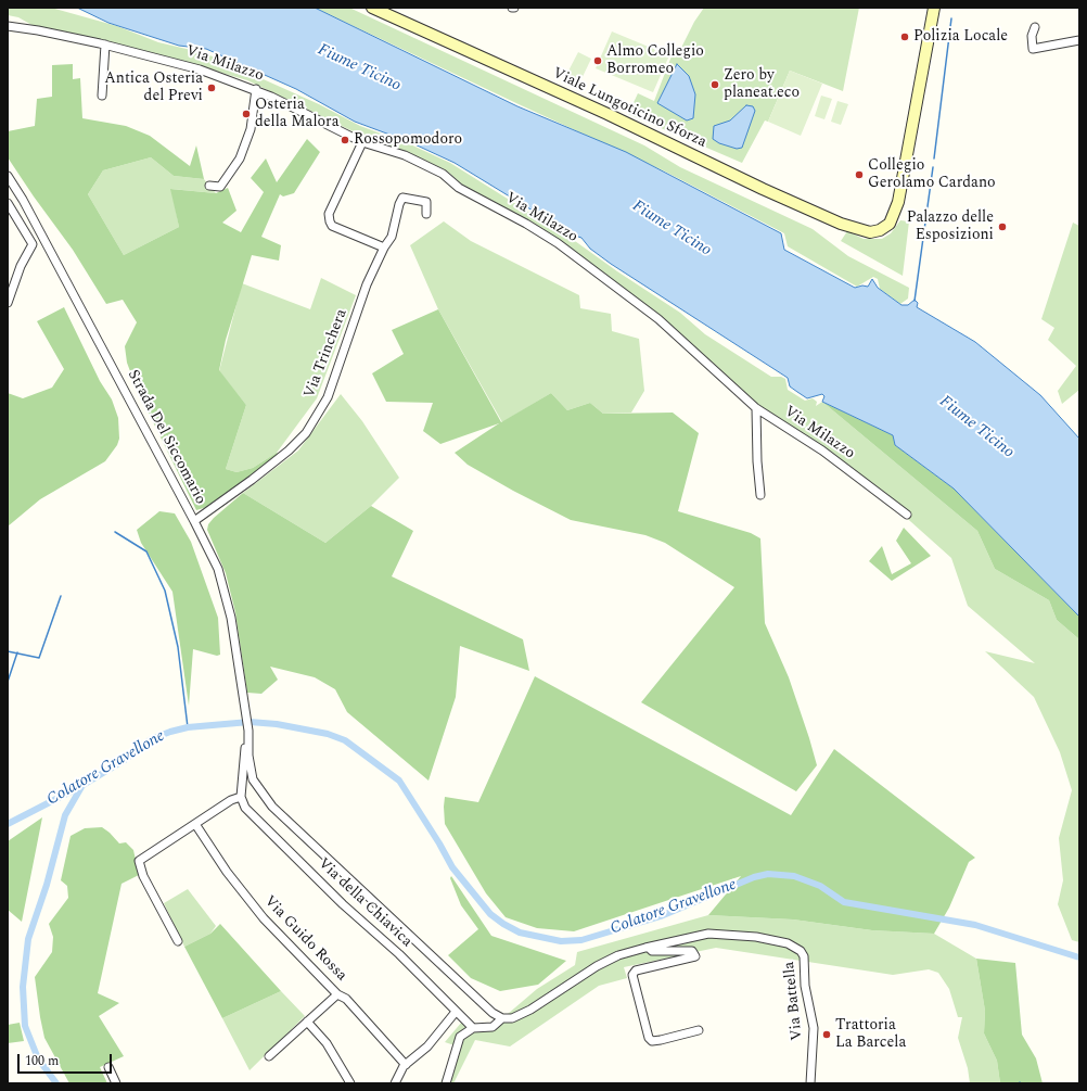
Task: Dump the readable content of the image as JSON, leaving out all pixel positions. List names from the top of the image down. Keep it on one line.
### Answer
{"streets":{"main road":["Viale Lungoticino Sforza"],"street":["Via Milazzo","Via Trinchera","Strada Del Siccomario","Via della Chiavica","Via Guido Rossa","Via Battella"]},"crossings":[["Via Trinchera","Strada Del Siccomario"],["Via della Chiavica","Via Battella"]],"water":["Fiume Ticino","Colatore Gravellone"],"places":["Polizia Locale","Almo Collegio Borromeo","Zero by planeat.eco","Antica Osteria del Previ","Osteria della Malora","Rossopomodoro","Collegio Gerolamo Cardano","Palazzo delle Esposizioni","Trattoria La Barcela"],"scale_bar":"100 m"}
